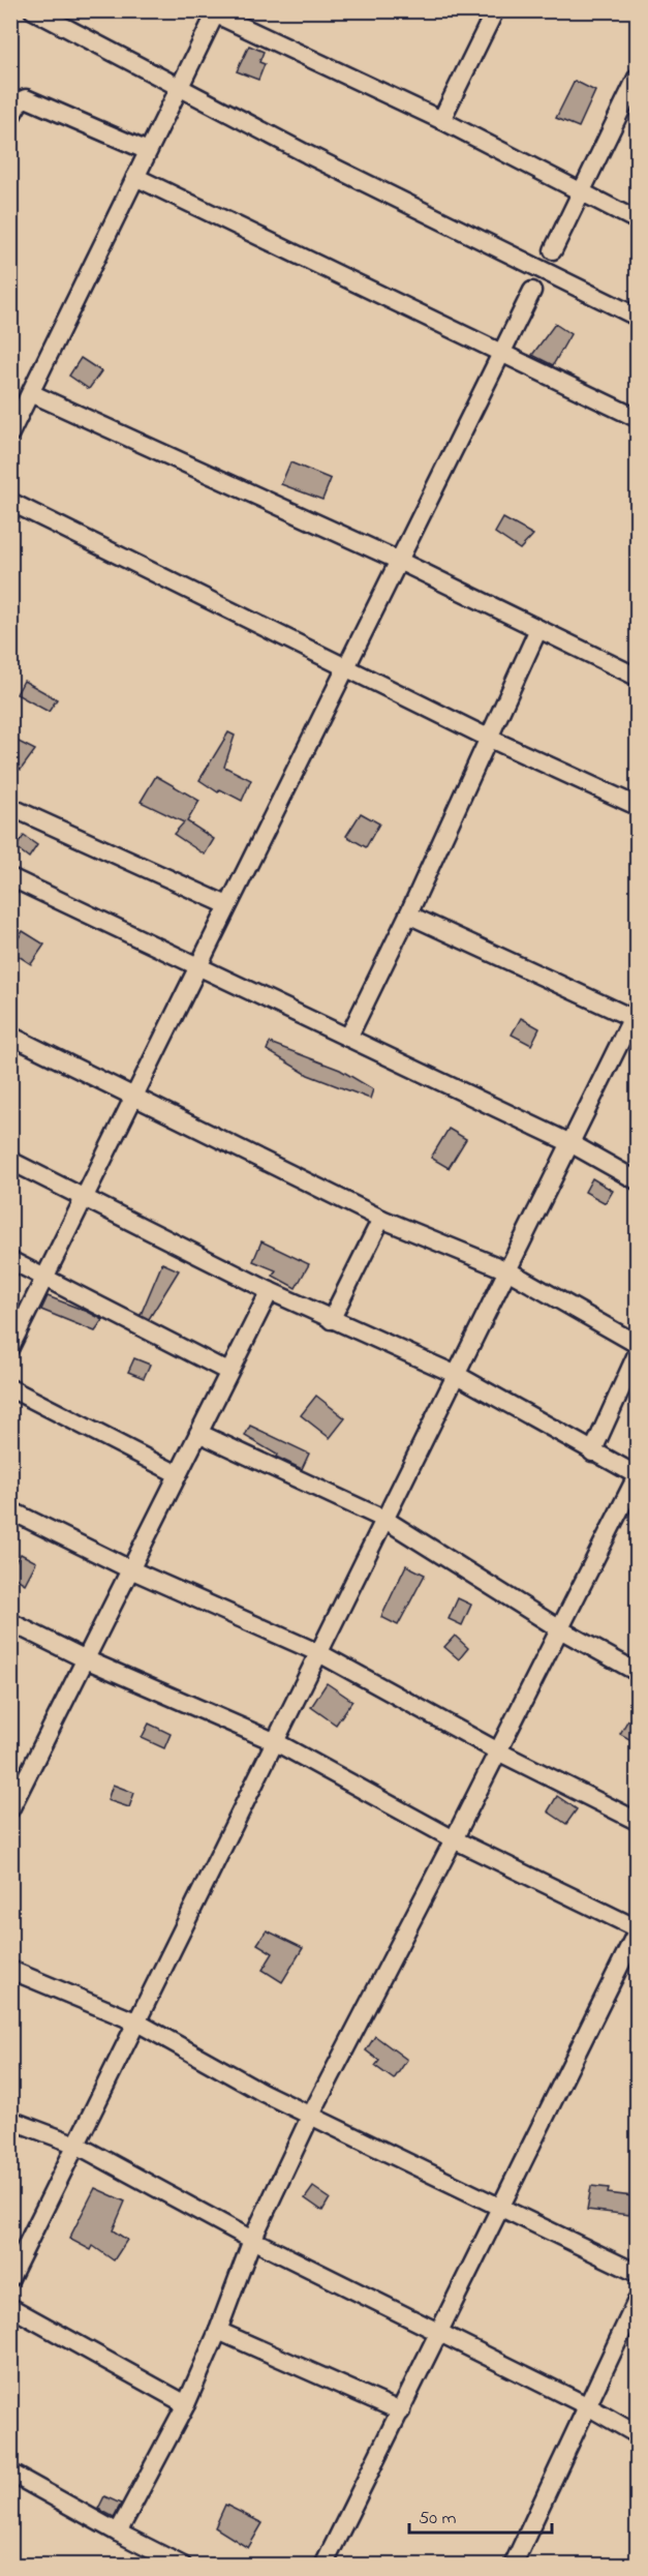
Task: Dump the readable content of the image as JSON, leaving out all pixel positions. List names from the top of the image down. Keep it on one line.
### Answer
{"scale_bar":"50 m"}
